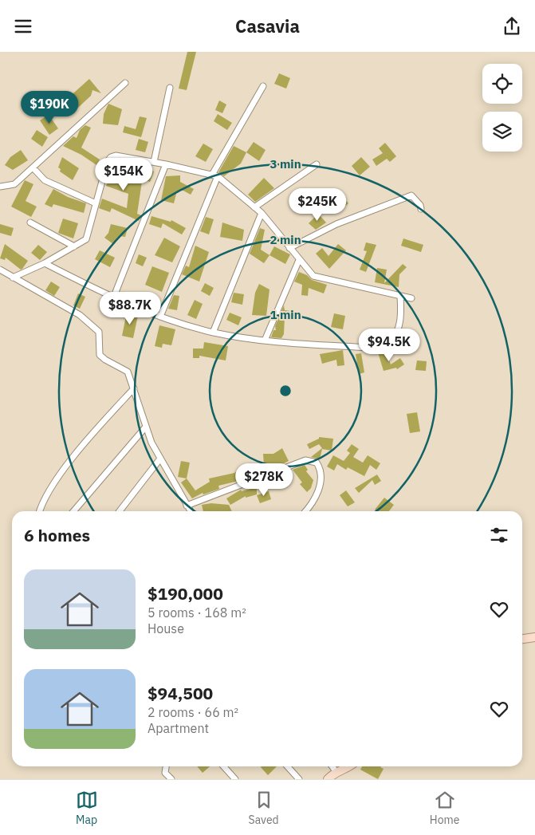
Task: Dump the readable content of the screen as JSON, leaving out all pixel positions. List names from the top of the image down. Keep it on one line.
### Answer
{"page":{"header":"Casavia","price":["$190K","$154K","$245K","$88.7K","$94.5K","$278K"],"heading":"6 homes","list":[{"name":"$190,000","note":"5 rooms · 168 m² · House"},{"name":"$94,500","note":"2 rooms · 66 m² · Apartment"}],"tabs":["Map","Saved","Home"]},"rings":["3 min","2 min","1 min"]}
